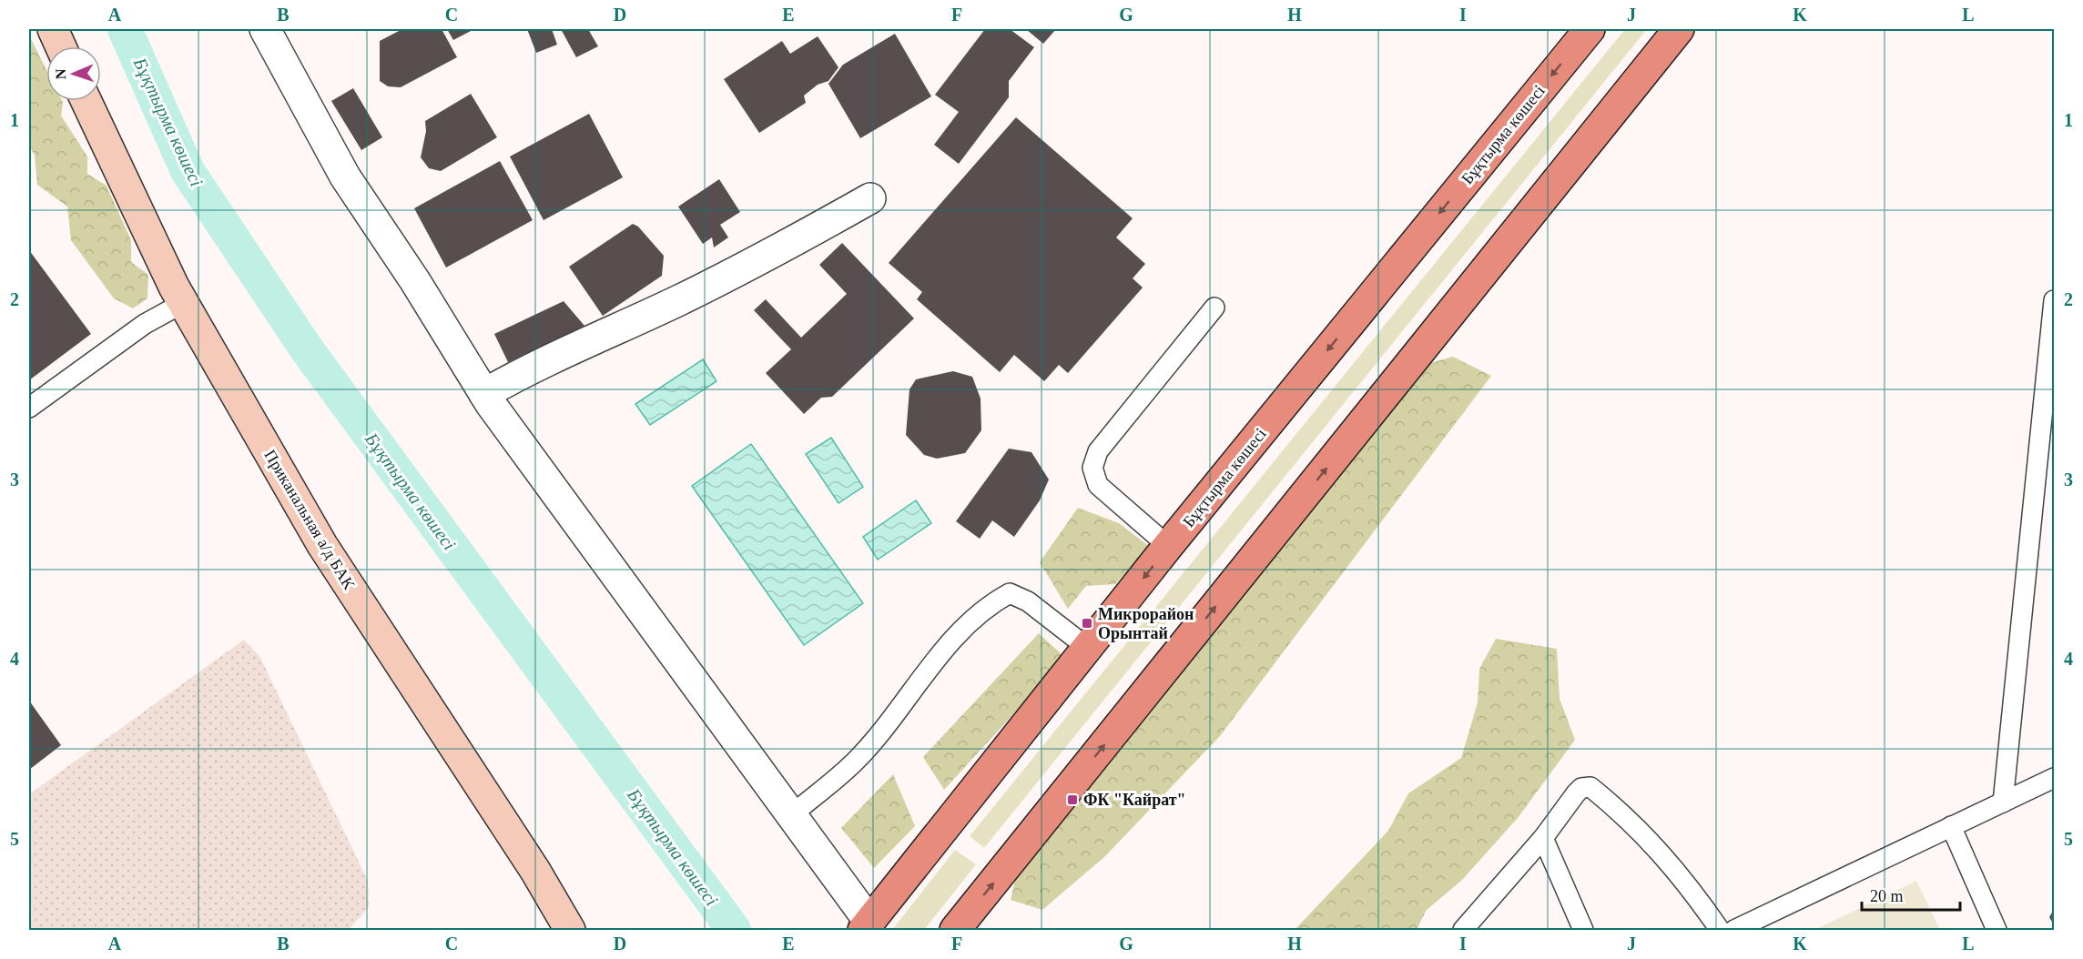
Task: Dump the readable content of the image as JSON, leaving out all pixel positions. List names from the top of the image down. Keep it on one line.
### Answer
{"streets":{"main road":["Бұқтырма көшесі","Приканальная а/д БАК"]},"water":["Бұқтырма көшесі"],"places":{"transit":["Микрорайон Орынтай","ФК \"Кайрат\""]},"scale_bar":"20 m","north":"left","grid":{"columns":["A","B","C","D","E","F","G","H","I","J","K","L"],"rows":["1","2","3","4","5"]}}
